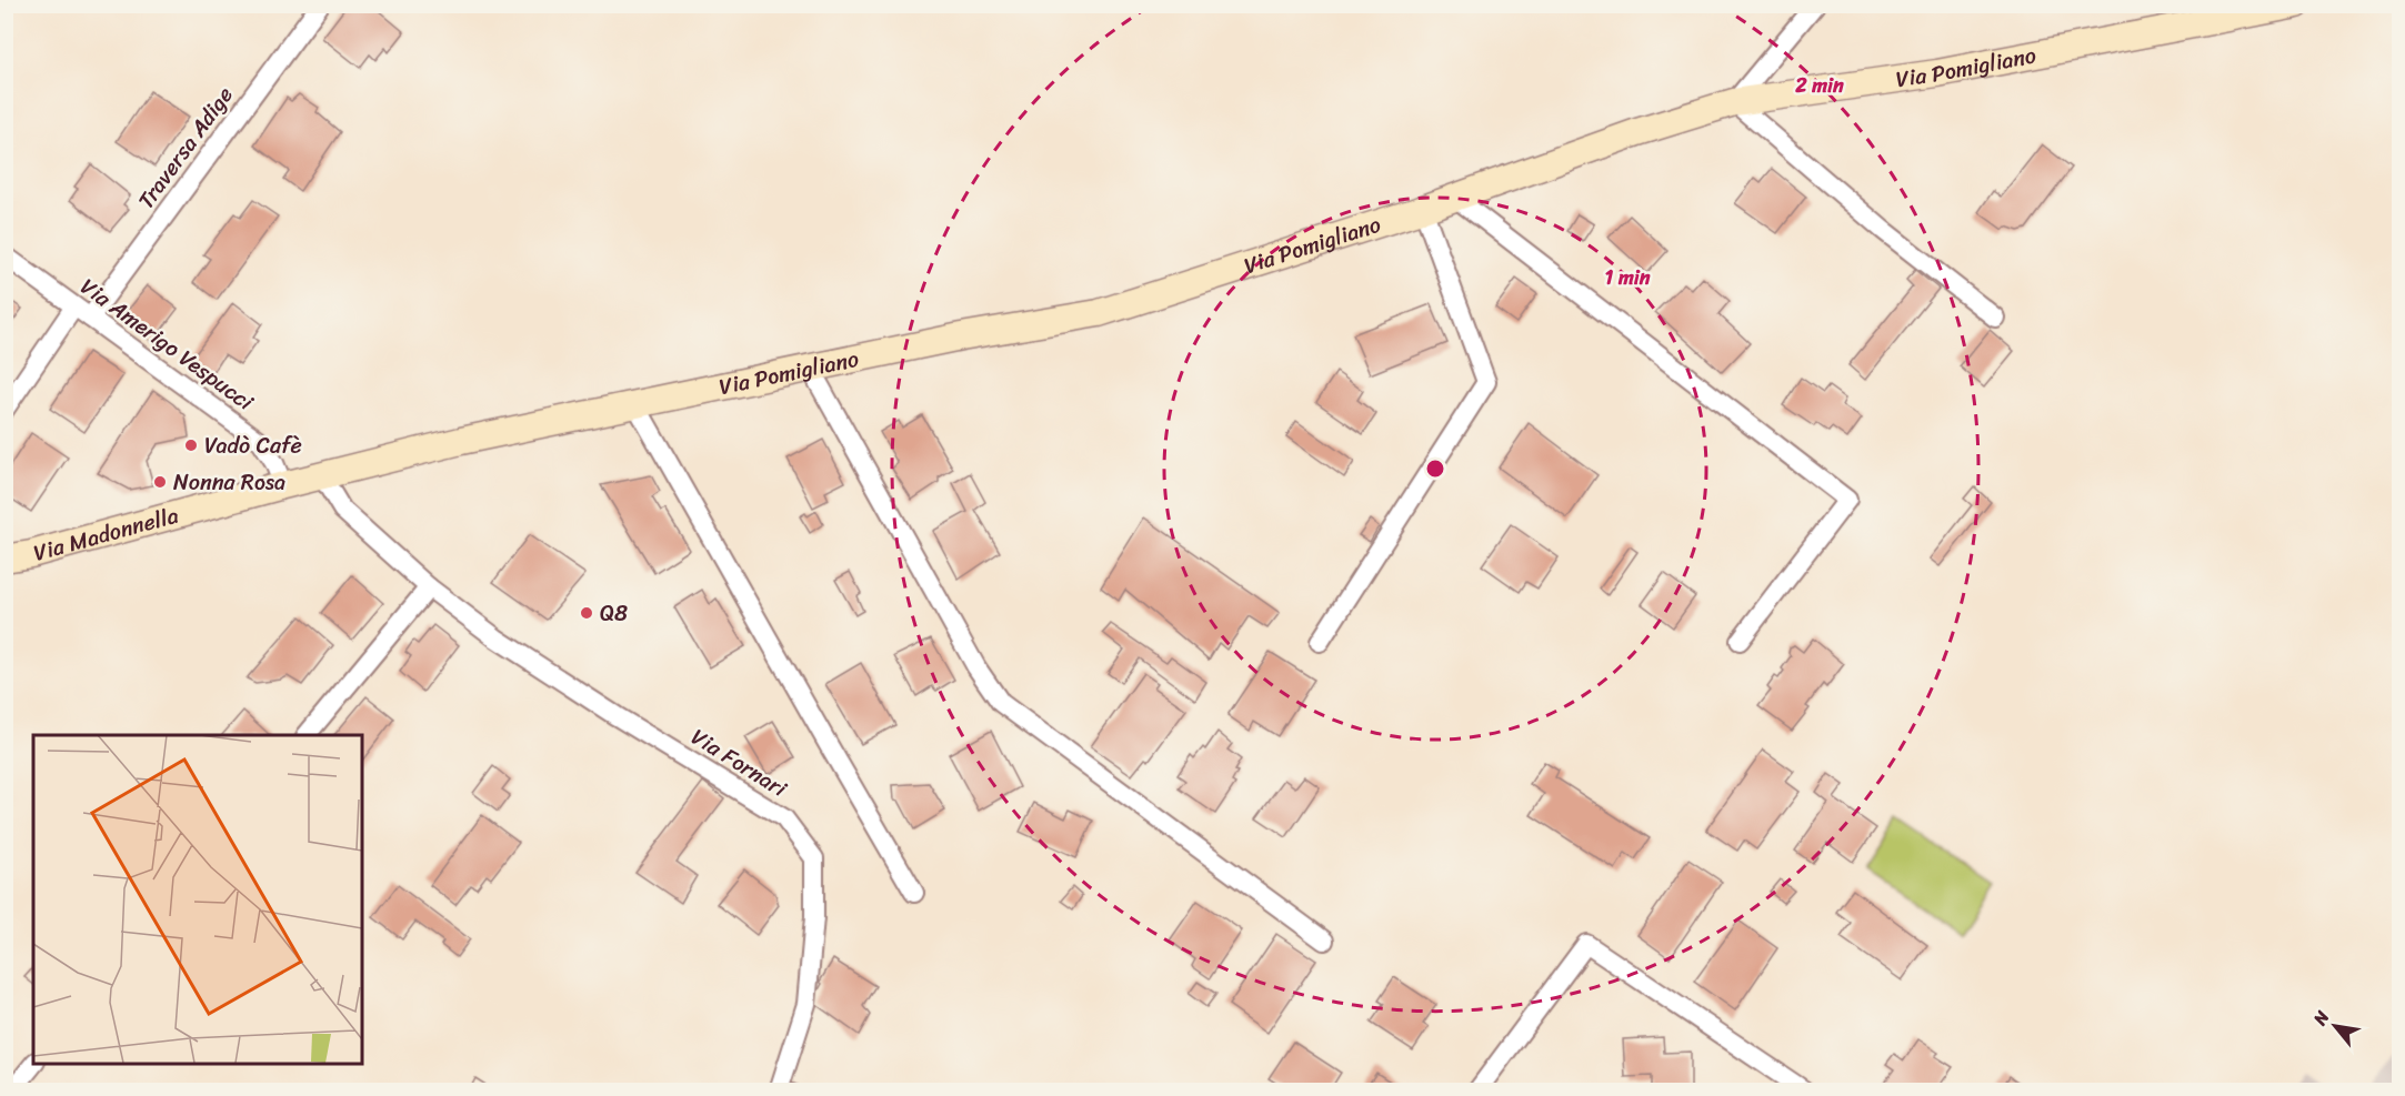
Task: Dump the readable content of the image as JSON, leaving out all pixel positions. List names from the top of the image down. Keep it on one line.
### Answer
{"streets":{"street":["Via Pomigliano","Traversa Adige","Via Amerigo Vespucci","Via Madonnella","Via Fornari"]},"crossings":[["Via Pomigliano","Via Madonnella"],["Via Pomigliano","Via Fornari"],["Traversa Adige","Via Amerigo Vespucci"],["Via Amerigo Vespucci","Via Madonnella"],["Via Madonnella","Via Fornari"]],"places":["Vadò Cafè","Nonna Rosa","Q8"],"north":"top left","rings":["2 min","1 min"]}
